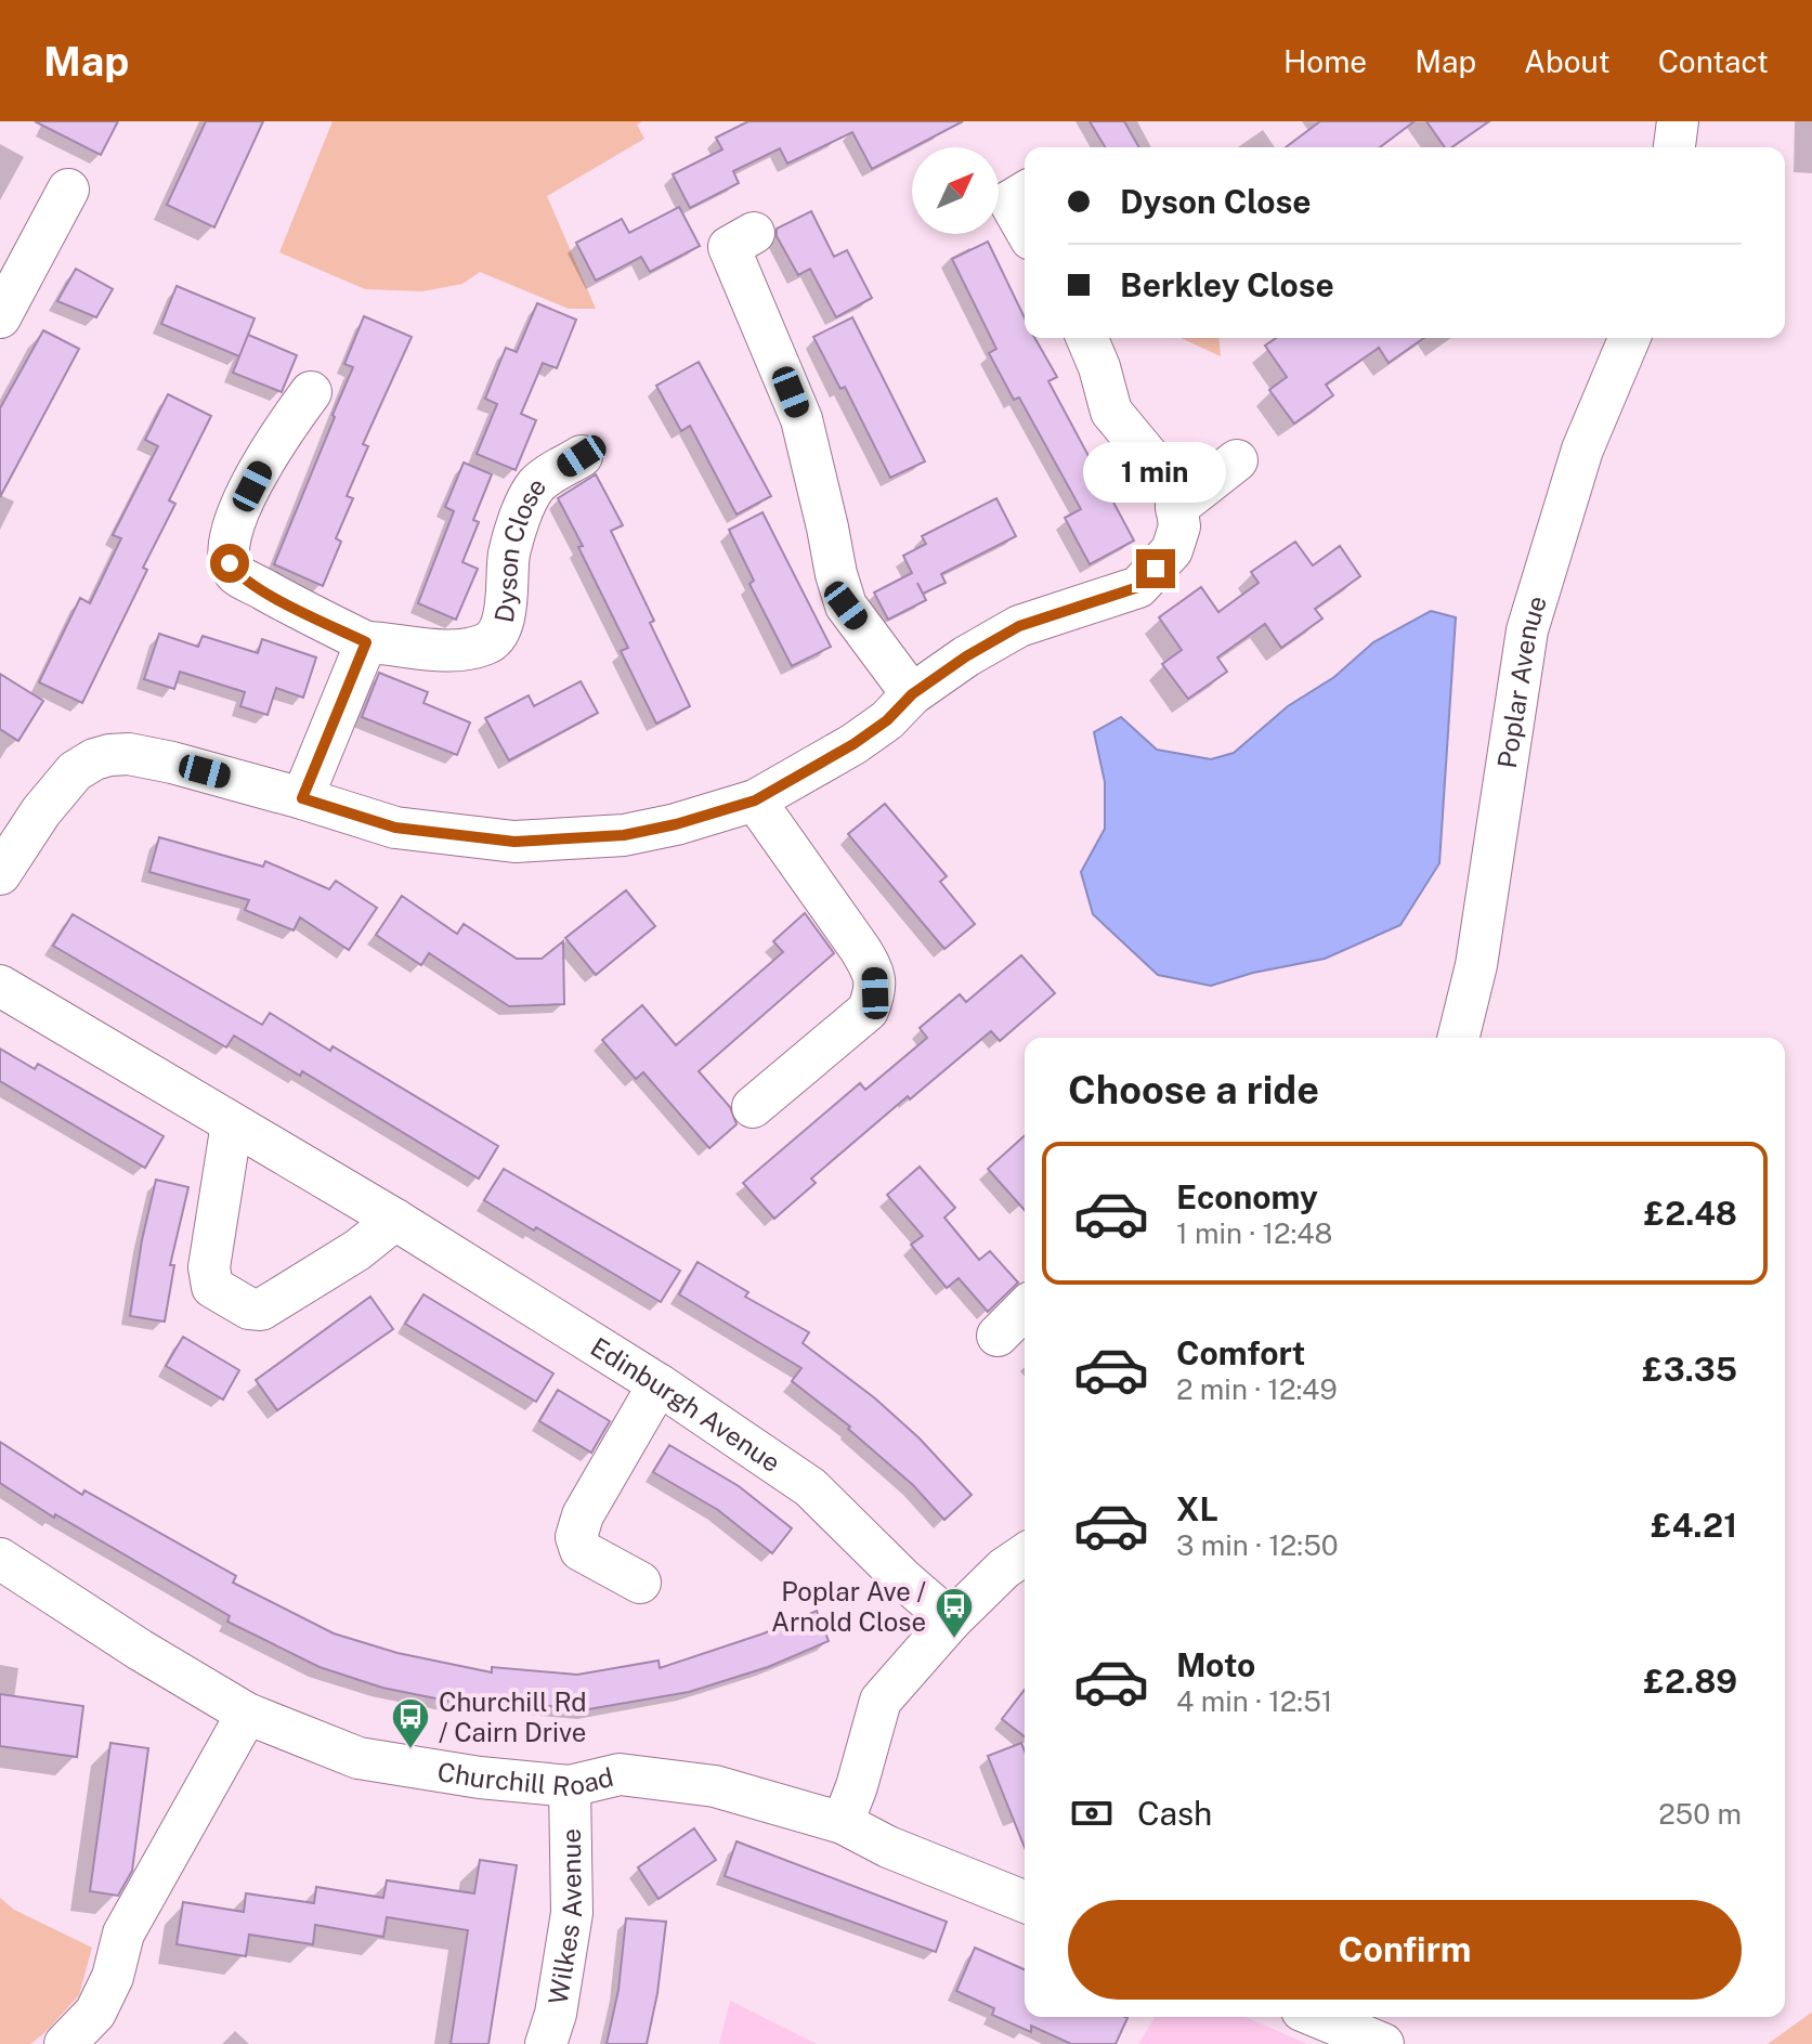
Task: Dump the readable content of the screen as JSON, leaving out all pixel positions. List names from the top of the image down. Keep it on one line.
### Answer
{"streets":{"street":["Dyson Close","Poplar Avenue","Edinburgh Avenue","Churchill Road","Wilkes Avenue"]},"crossings":[["Churchill Road","Wilkes Avenue"]],"places":{"bus stop":["Poplar Ave / Arnold Close","Churchill Rd / Cairn Drive"]},"north":"top right","page":{"header":"Map","nav":["Home","Map","About","Contact"],"banner":["Dyson Close","Berkley Close"],"bubble":"1 min","heading":"Choose a ride","list":[{"name":"Economy","note":"1 min · 12:48","value":"£2.48"},{"name":"Comfort","note":"2 min · 12:49","value":"£3.35"},{"name":"XL","note":"3 min · 12:50","value":"£4.21"},{"name":"Moto","note":"4 min · 12:51","value":"£2.89"}],"pay":["Cash","250 m"],"buttons":"Confirm"}}
